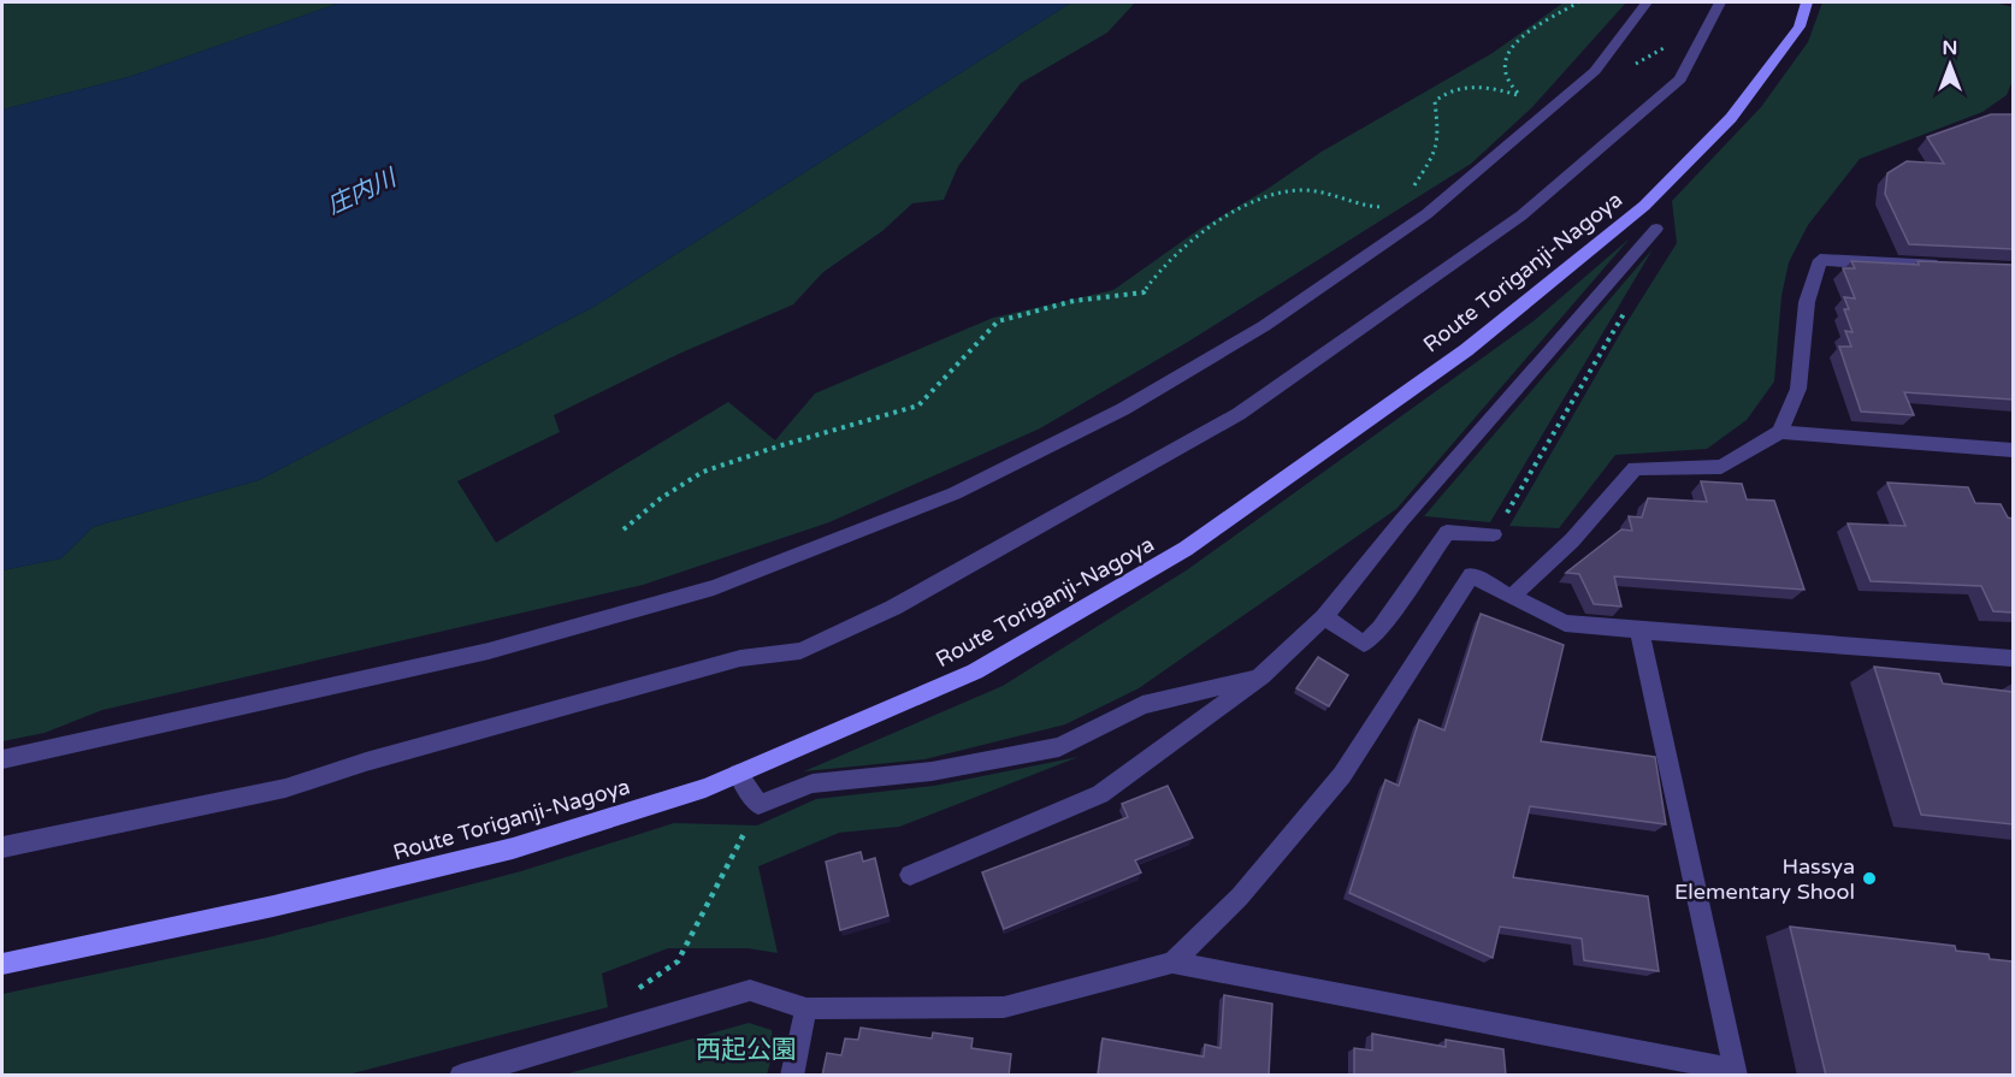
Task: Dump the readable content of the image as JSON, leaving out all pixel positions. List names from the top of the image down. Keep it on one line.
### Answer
{"streets":{"main road":["Route Toriganji-Nagoya"]},"water":["庄内川"],"parks":["西起公園"],"places":["Hassya Elementary Shool"],"north":"top"}
